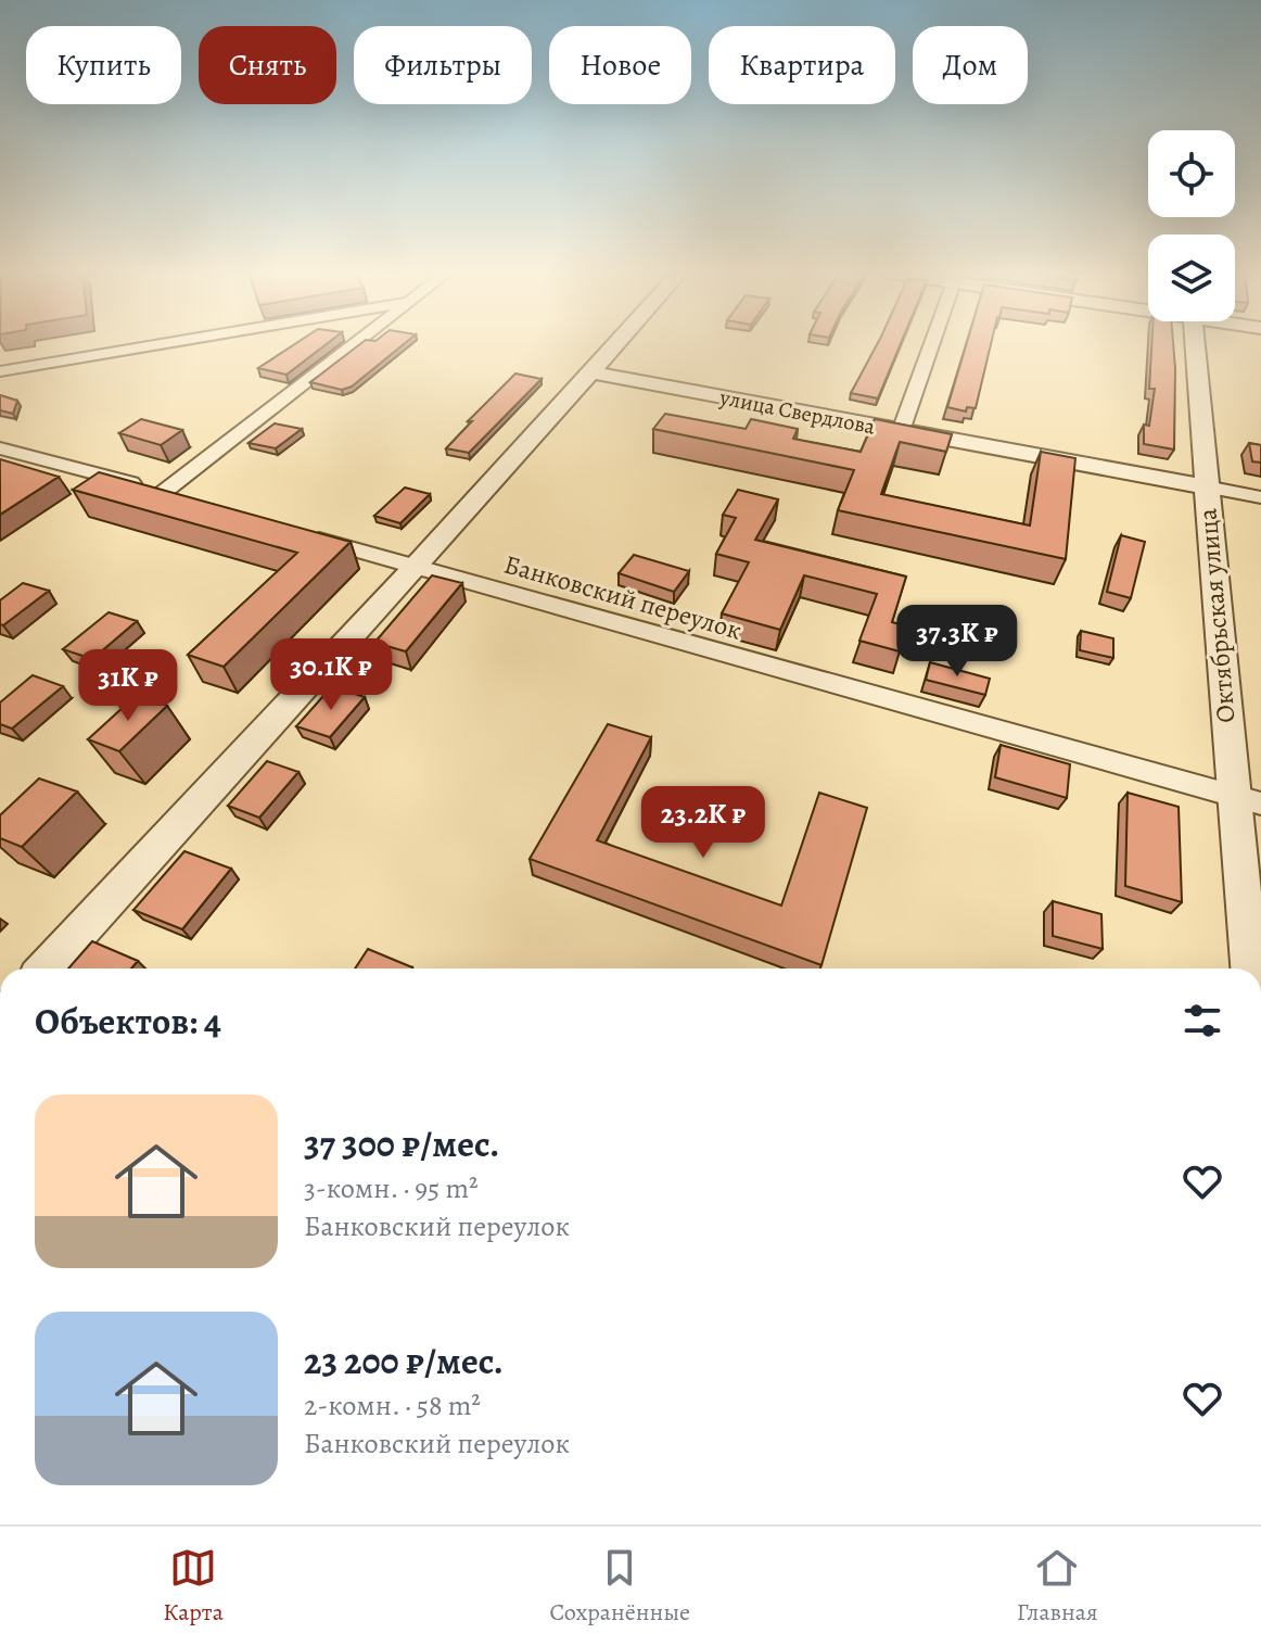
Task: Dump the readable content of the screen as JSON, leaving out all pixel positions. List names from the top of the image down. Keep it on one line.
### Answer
{"streets":{"street":["улица Свердлова","Банковский переулок","Октябрьская улица"]},"crossings":[["улица Свердлова","Октябрьская улица"],["Банковский переулок","Октябрьская улица"]],"page":{"chip":["Купить","Снять","Фильтры","Новое","Квартира","Дом"],"price":["37.3K ₽","30.1K ₽","31K ₽","23.2K ₽"],"heading":"Объектов: 4","list":[{"name":"37 300 ₽/мес.","note":"3-комн. · 95 m² · Банковский переулок"},{"name":"23 200 ₽/мес.","note":"2-комн. · 58 m² · Банковский переулок"}],"tabs":["Карта","Сохранённые","Главная"]}}
